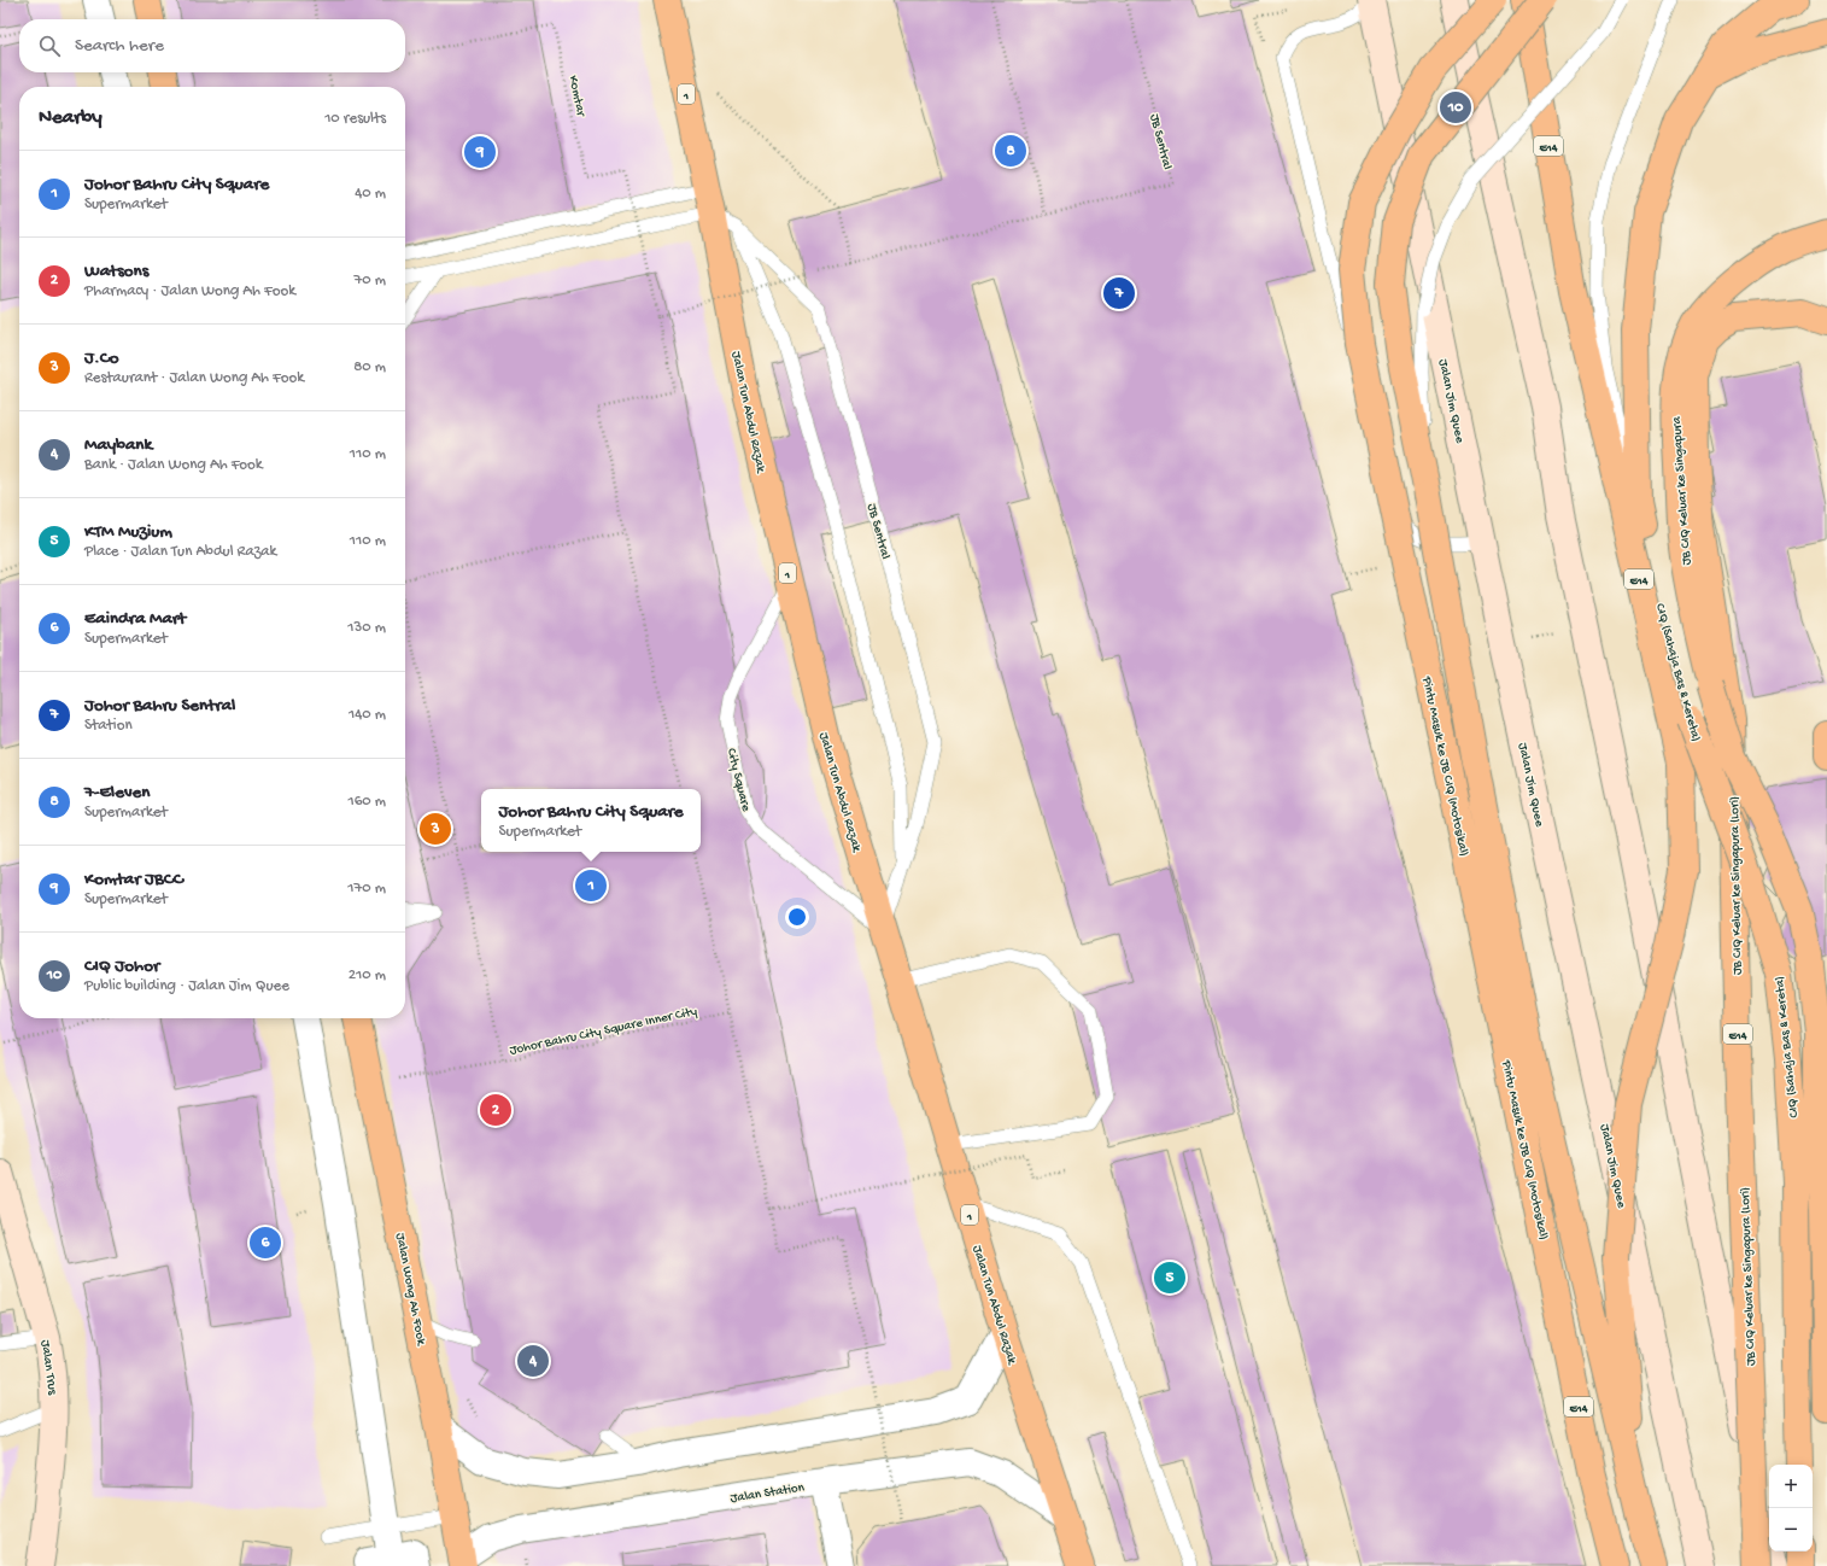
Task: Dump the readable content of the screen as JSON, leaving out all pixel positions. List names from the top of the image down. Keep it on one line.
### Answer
{"streets":{"main road":["1","E14","Jalan Jim Quee","Jalan Tun Abdul Razak","JB CIQ Keluar ke Singapura","CIQ (Sahaja Bas & Kereta)","Pintu Masuk ke JB CIQ (Motosikal)","JB CIQ Keluar ke Singapura (Lori)","Jalan Wong Ah Fook","Jalan Trus"],"street":["Jalan Station"],"lane":["JB Sentral","City Square"],"path":["Komtar","Johor Bahru City Square Inner City"]},"crossings":[["JB Sentral","Jalan Tun Abdul Razak"],["JB Sentral","City Square"],["E14","CIQ (Sahaja Bas & Kereta)"],["Jalan Tun Abdul Razak","City Square"],["Jalan Tun Abdul Razak","Jalan Station"],["Jalan Wong Ah Fook","Jalan Station"]],"page":{"search":"Search here","heading":["Nearby","10 results"],"pins":["10","8","9","7","3","1","2","6","5","4"],"list":[{"mark":"1","name":"Johor Bahru City Square","note":"Supermarket","value":"40 m"},{"mark":"2","name":"Watsons","note":"Pharmacy · Jalan Wong Ah Fook","value":"70 m"},{"mark":"3","name":"J.Co","note":"Restaurant · Jalan Wong Ah Fook","value":"80 m"},{"mark":"4","name":"Maybank","note":"Bank · Jalan Wong Ah Fook","value":"110 m"},{"mark":"5","name":"KTM Muzium","note":"Place · Jalan Tun Abdul Razak","value":"110 m"},{"mark":"6","name":"Eaindra Mart","note":"Supermarket","value":"130 m"},{"mark":"7","name":"Johor Bahru Sentral","note":"Station","value":"140 m"},{"mark":"8","name":"7-Eleven","note":"Supermarket","value":"160 m"},{"mark":"9","name":"Komtar JBCC","note":"Supermarket","value":"170 m"},{"mark":"10","name":"CIQ Johor","note":"Public building · Jalan Jim Quee","value":"210 m"}],"popup":["Johor Bahru City Square","Supermarket"],"map_buttons":["+","−"]}}
